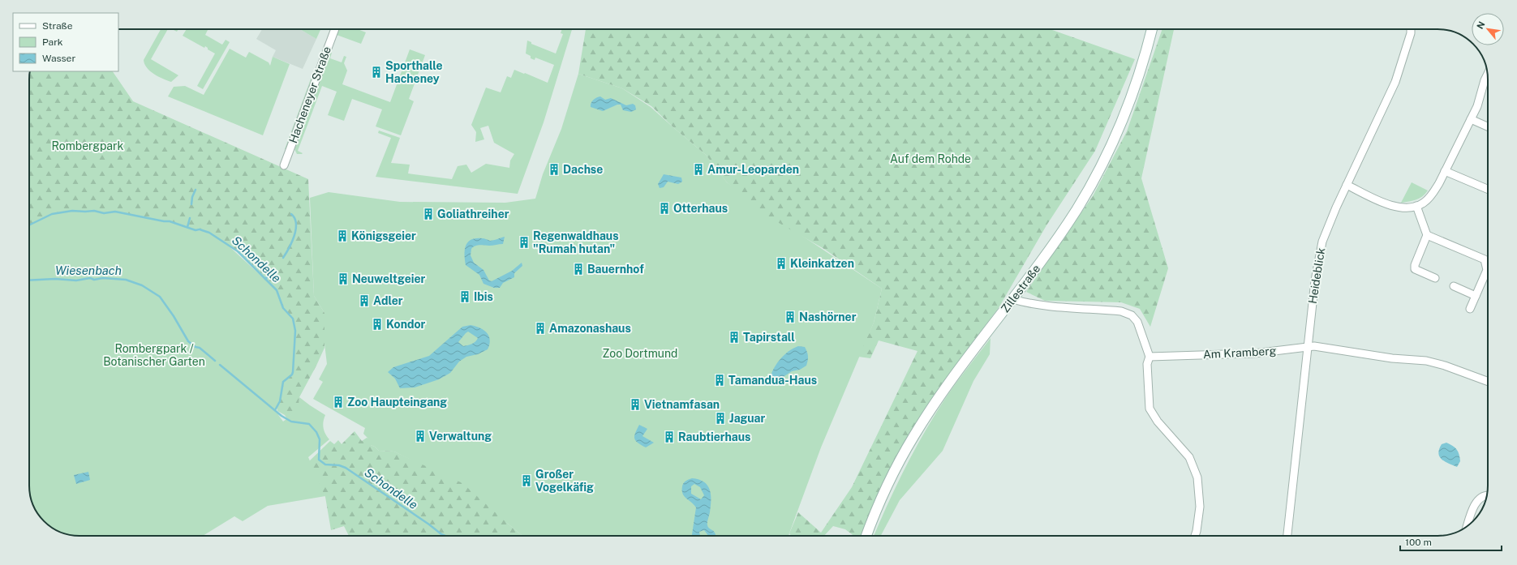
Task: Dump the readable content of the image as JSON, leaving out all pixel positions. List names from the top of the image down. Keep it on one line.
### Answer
{"streets":{"main road":["Zillestraße"],"street":["Hacheneyer Straße","Heideblick","Am Kramberg"]},"crossings":[["Heideblick","Am Kramberg"]],"water":["Schondelle","Wiesenbach"],"parks":["Rombergpark","Auf dem Rohde","Rombergpark / Botanischer Garten","Zoo Dortmund"],"places":{"building":["Sporthalle Hacheney","Dachse","Amur-Leoparden","Otterhaus","Goliathreiher","Königsgeier","Regenwaldhaus \"Rumah hutan\"","Kleinkatzen","Bauernhof","Neuweltgeier","Ibis","Adler","Nashörner","Kondor","Amazonashaus","Tapirstall","Tamandua-Haus","Zoo Haupteingang","Vietnamfasan","Jaguar","Verwaltung","Raubtierhaus","Großer Vogelkäfig"]},"legend":["Straße","Park","Wasser"],"scale_bar":"100 m","north":"top left"}
